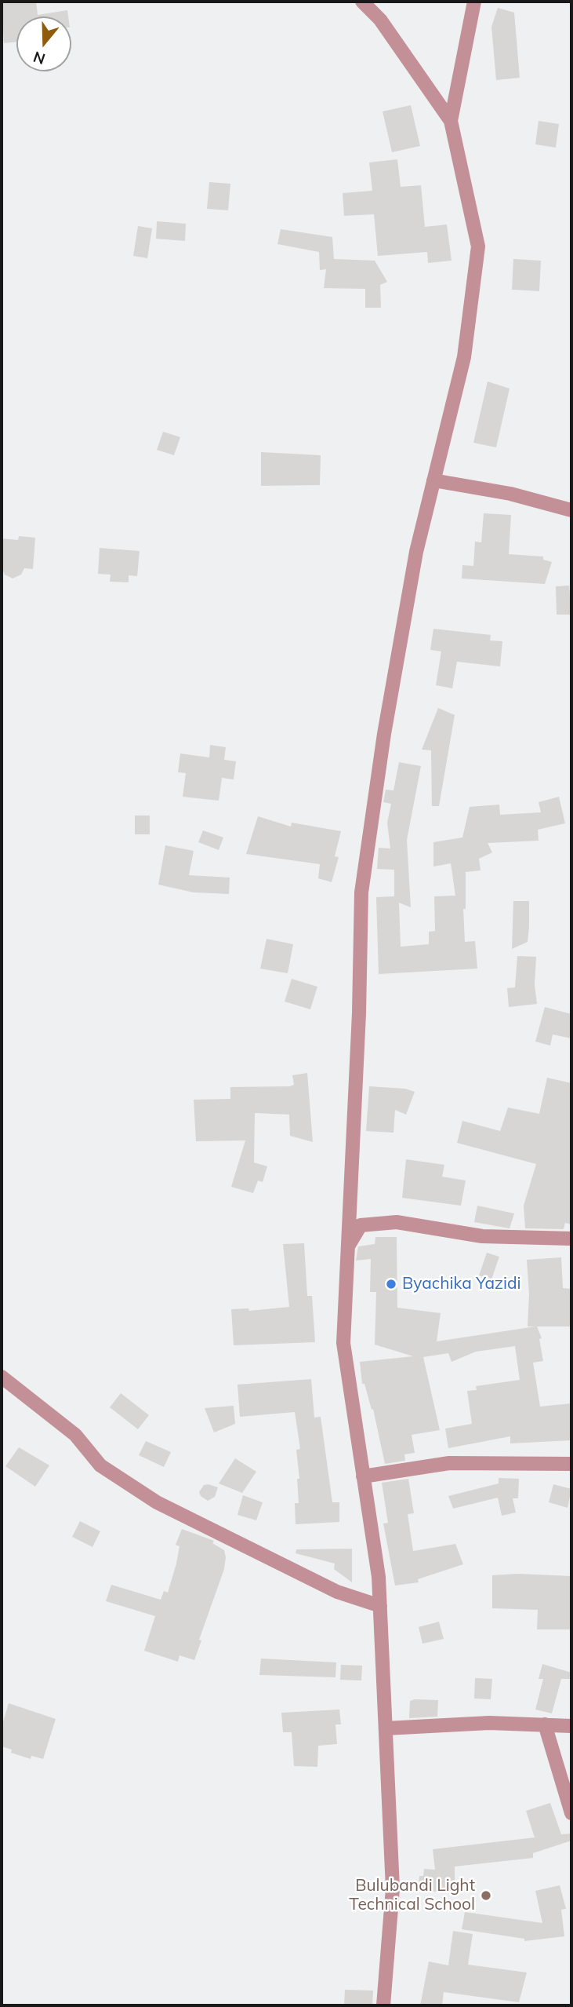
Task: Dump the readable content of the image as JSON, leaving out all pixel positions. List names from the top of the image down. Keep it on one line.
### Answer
{"places":["Byachika Yazidi","Bulubandi Light Technical School"],"north":"bottom"}
